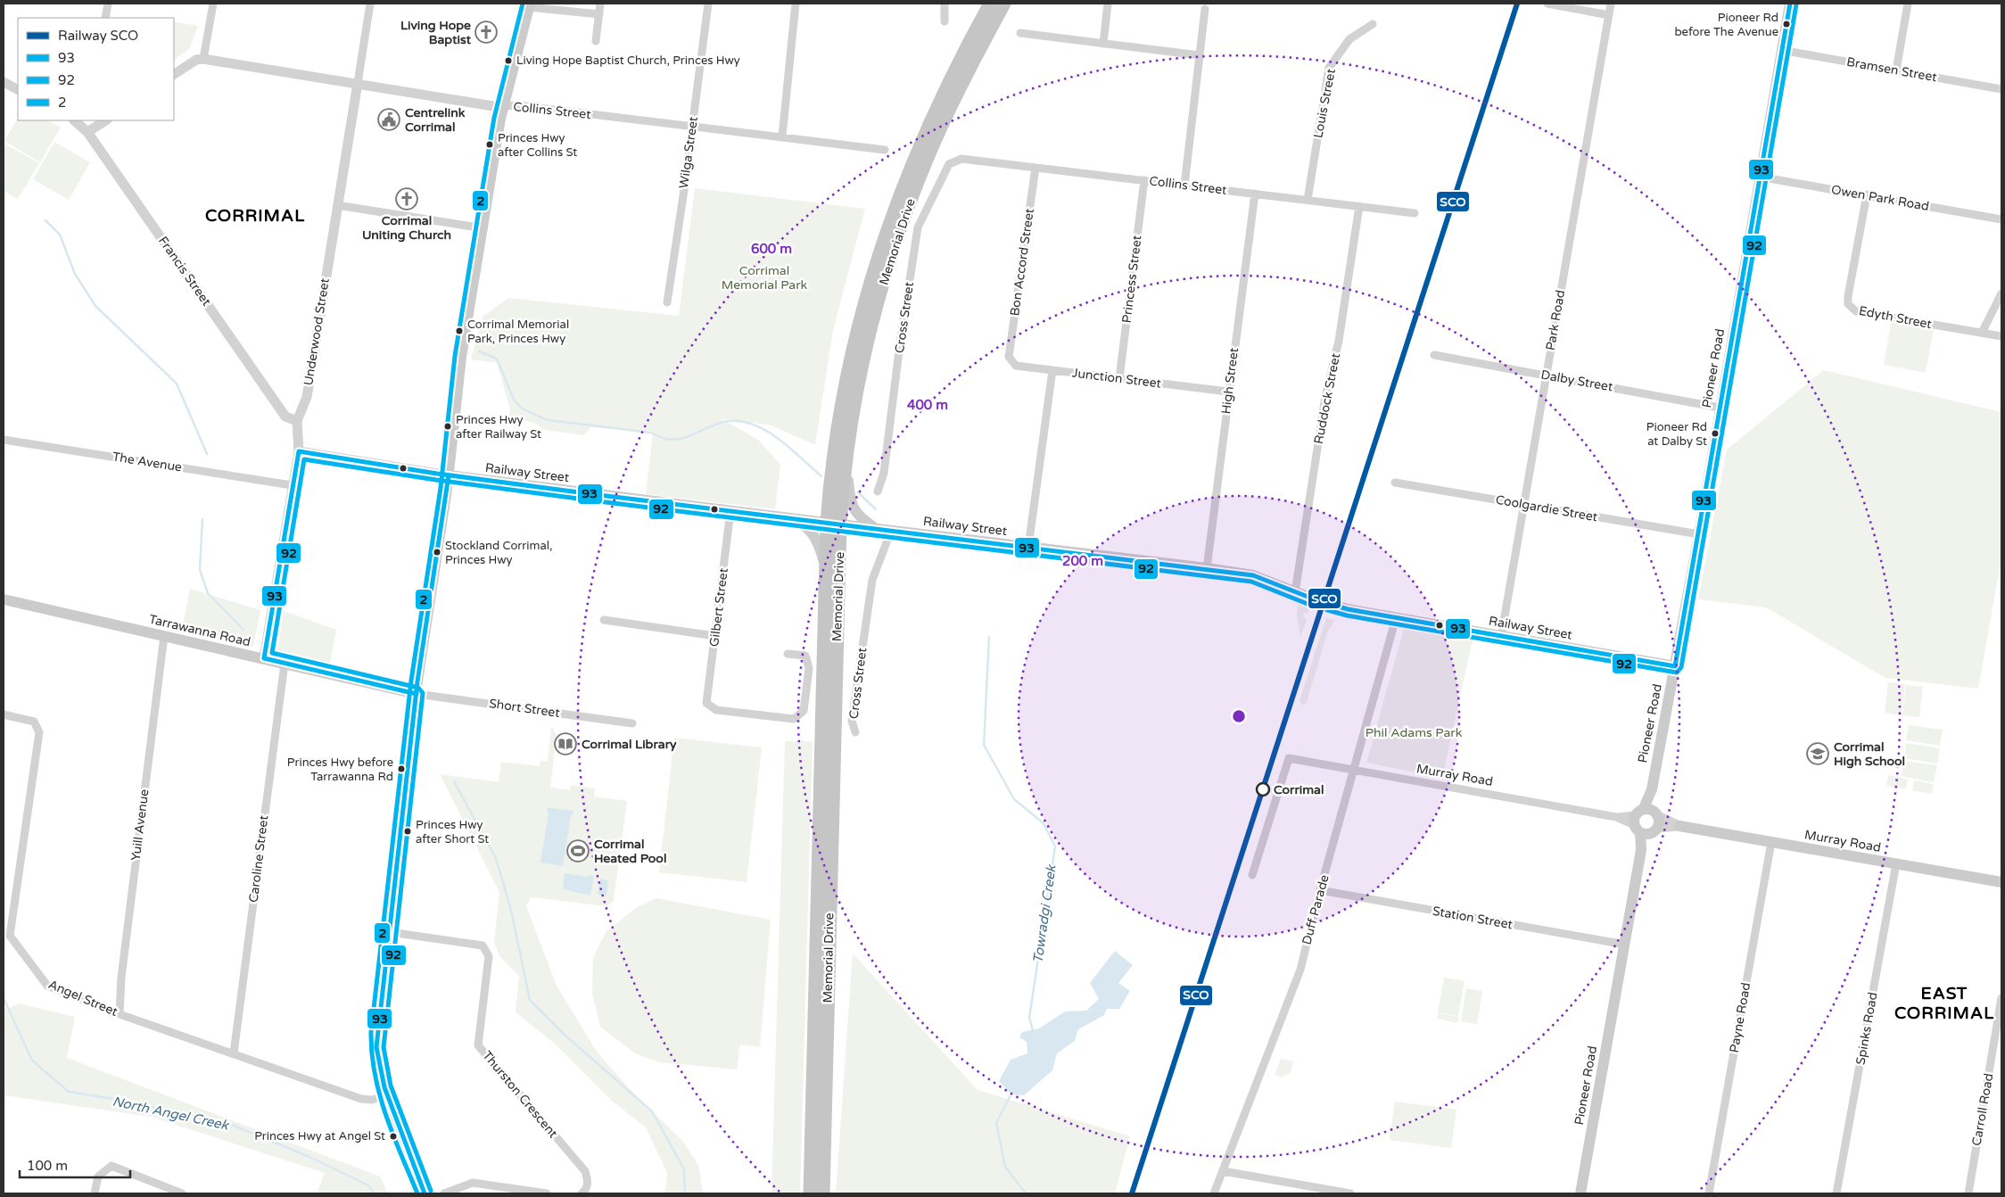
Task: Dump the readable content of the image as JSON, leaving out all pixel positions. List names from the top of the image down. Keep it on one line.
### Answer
{"streets":{"main road":["Memorial Drive","Pioneer Road","Railway Street","Tarrawanna Road","Murray Road"],"street":["Bramsen Street","Louis Street","Collins Street","Wilga Street","Owen Park Road","Bon Accord Street","Francis Street","Princess Street","Cross Street","Edyth Street","Park Road","Underwood Street","Junction Street","High Street","Dalby Street","Ruddock Street","The Avenue","Coolgardie Street","Gilbert Street","Short Street","Yuill Avenue","Caroline Street","Duff Parade","Station Street","Angel Street","Payne Road","Spinks Road","Thurston Crescent","Carroll Road"]},"crossings":[["Bramsen Street","Pioneer Road"],["Louis Street","Collins Street"],["Collins Street","Wilga Street"],["Collins Street","Bon Accord Street"],["Collins Street","Princess Street"],["Collins Street","Cross Street"],["Collins Street","Underwood Street"],["Collins Street","High Street"],["Collins Street","Ruddock Street"],["Owen Park Road","Edyth Street"],["Owen Park Road","Pioneer Road"],["Memorial Drive","Railway Street"],["Bon Accord Street","Junction Street"],["Francis Street","Underwood Street"],["Princess Street","Junction Street"],["Cross Street","Railway Street"],["Park Road","Dalby Street"],["Park Road","Railway Street"],["Park Road","Coolgardie Street"],["Underwood Street","The Avenue"],["Underwood Street","Railway Street"],["Underwood Street","Tarrawanna Road"],["Pioneer Road","Dalby Street"],["Pioneer Road","Railway Street"],["Pioneer Road","Coolgardie Street"],["Pioneer Road","Murray Road"],["Pioneer Road","Station Street"],["Junction Street","High Street"],["High Street","Railway Street"],["Ruddock Street","Railway Street"],["Railway Street","Gilbert Street"],["Railway Street","Duff Parade"],["Tarrawanna Road","Short Street"],["Tarrawanna Road","Yuill Avenue"],["Tarrawanna Road","Caroline Street"],["Murray Road","Duff Parade"],["Murray Road","Payne Road"],["Murray Road","Spinks Road"],["Yuill Avenue","Angel Street"],["Caroline Street","Angel Street"],["Duff Parade","Station Street"]],"districts":["CORRIMAL","EAST CORRIMAL"],"water":["Towradgi Creek","North Angel Creek"],"parks":["Corrimal Memorial Park","Phil Adams Park"],"places":{"other":["Pioneer Rd before The Avenue","Living Hope Baptist Church, Princes Hwy","Princes Hwy after Collins St","Corrimal Memorial Park, Princes Hwy","Princes Hwy after Railway St","Pioneer Rd at Dalby St","Stockland Corrimal, Princes Hwy","Princes Hwy before Tarrawanna Rd","Corrimal","Princes Hwy after Short St","Princes Hwy at Angel St"],"church":["Living Hope Baptist","Corrimal Uniting Church"],"public building":["Centrelink Corrimal"],"library":["Corrimal Library"],"school or university":["Corrimal High School"],"sports":["Corrimal Heated Pool"]},"lines":["rail line SCO","transit line 93","transit line 2","transit line 92"],"legend":["Railway SCO","93","92","2"],"scale_bar":"100 m","rings":["600 m","400 m","200 m"]}
